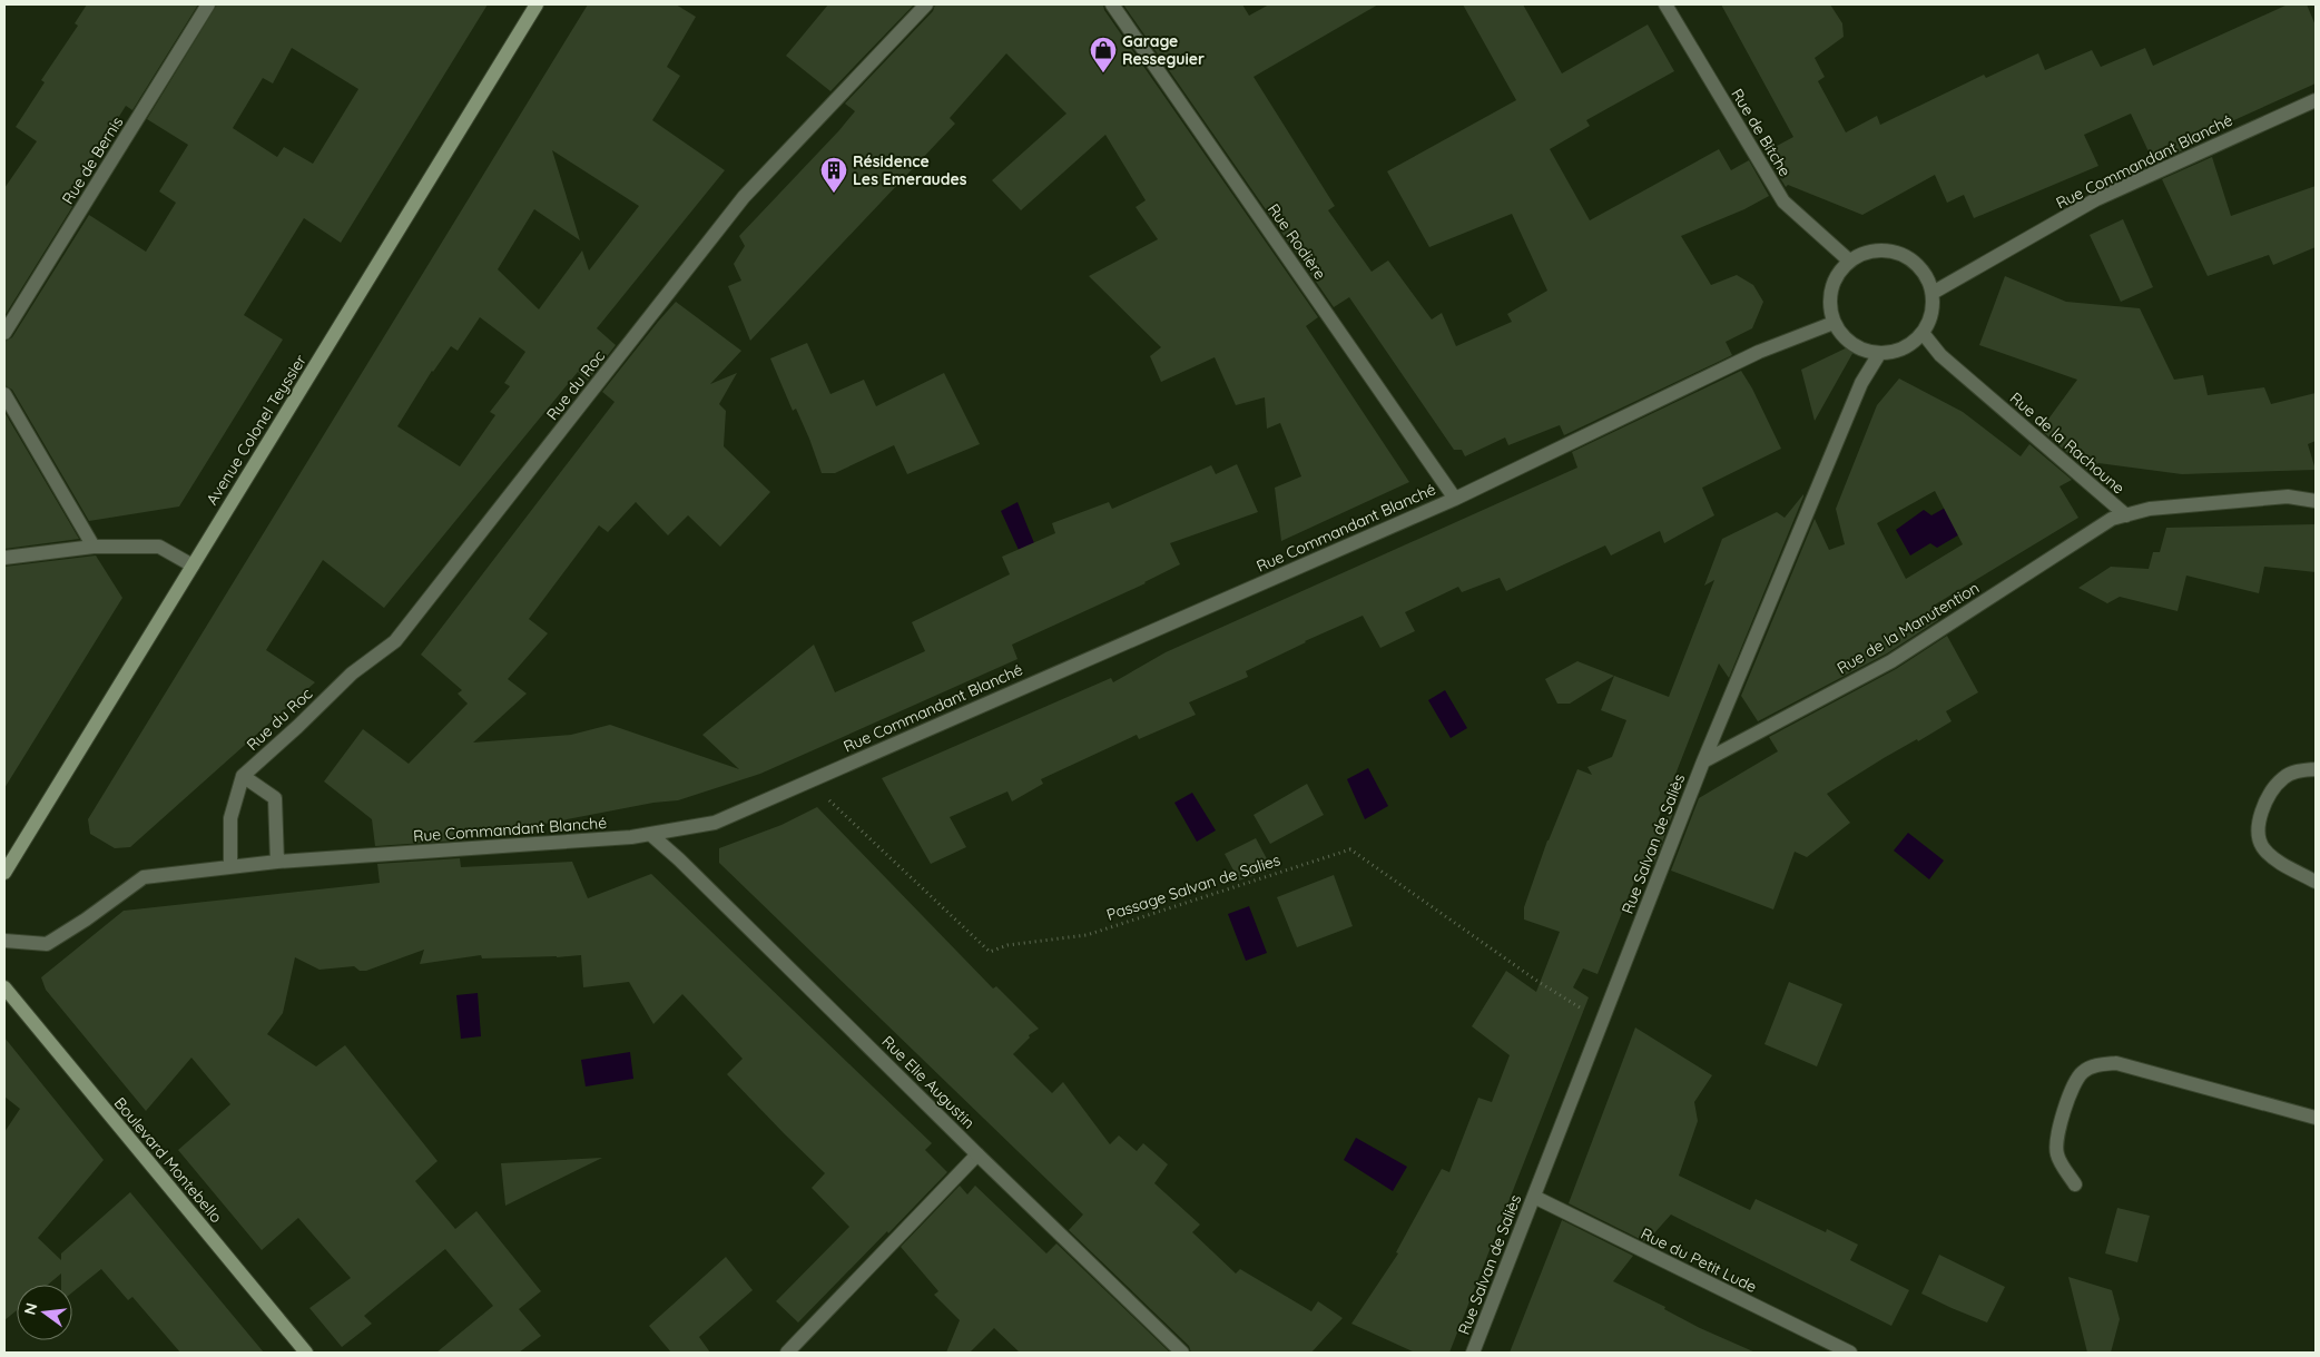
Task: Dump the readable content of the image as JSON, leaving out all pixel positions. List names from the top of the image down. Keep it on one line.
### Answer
{"streets":{"main road":["Avenue Colonel Teyssier","Boulevard Montebello"],"street":["Rue de Bitche","Rue de Bernis","Rue Commandant Blanché","Rue Rodière","Rue du Roc","Rue de la Rachoune","Rue de la Manutention","Rue Salvan de Saliès","Rue Elie Augustin","Rue du Petit Lude"],"path":["Passage Salvan de Salies"]},"crossings":[["Rue de Bitche","Rue Commandant Blanché"],["Rue de Bitche","Rue de la Rachoune"],["Rue de Bitche","Rue Salvan de Saliès"],["Rue Commandant Blanché","Rue Rodière"],["Rue Commandant Blanché","Rue de la Rachoune"],["Rue Commandant Blanché","Rue Salvan de Saliès"],["Rue Commandant Blanché","Passage Salvan de Salies"],["Rue Commandant Blanché","Rue Elie Augustin"],["Rue de la Rachoune","Rue de la Manutention"],["Rue de la Rachoune","Rue Salvan de Saliès"],["Rue de la Manutention","Rue Salvan de Saliès"],["Rue Salvan de Saliès","Passage Salvan de Salies"],["Rue Salvan de Saliès","Rue du Petit Lude"]],"places":{"shop":["Garage Resseguier"],"building":["Résidence Les Emeraudes"]},"north":"left"}
